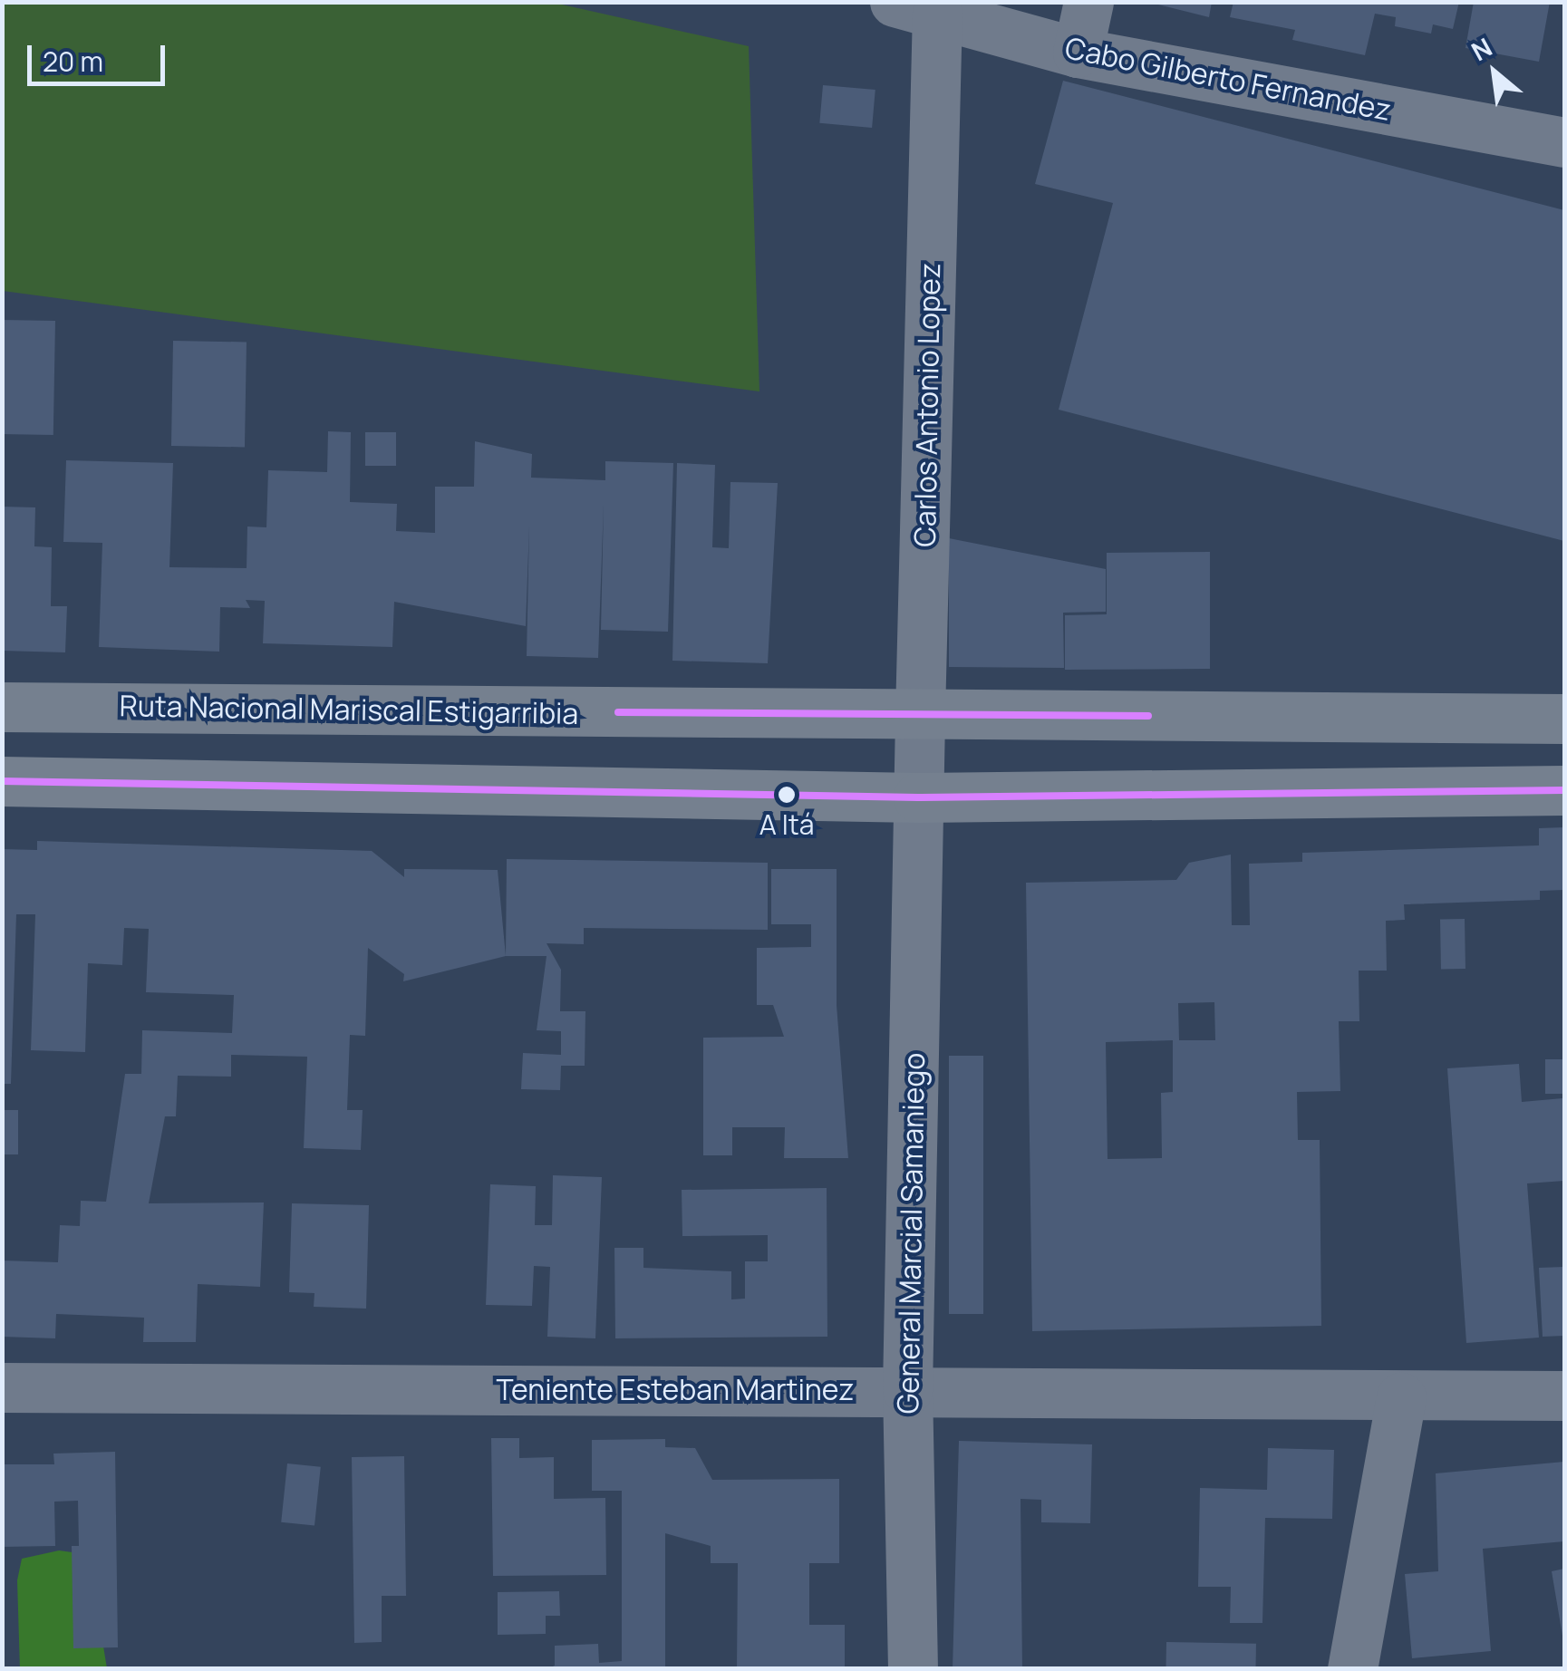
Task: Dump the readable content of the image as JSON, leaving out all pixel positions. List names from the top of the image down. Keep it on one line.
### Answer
{"streets":{"highway":["Ruta Nacional Mariscal Estigarribia"],"street":["Cabo Gilberto Fernandez","Carlos Antonio Lopez","General Marcial Samaniego","Teniente Esteban Martinez"]},"crossings":[["Cabo Gilberto Fernandez","Carlos Antonio Lopez"],["Carlos Antonio Lopez","Ruta Nacional Mariscal Estigarribia"],["Carlos Antonio Lopez","General Marcial Samaniego"],["General Marcial Samaniego","Teniente Esteban Martinez"]],"places":["A Itá"],"scale_bar":"20 m","north":"top left"}
